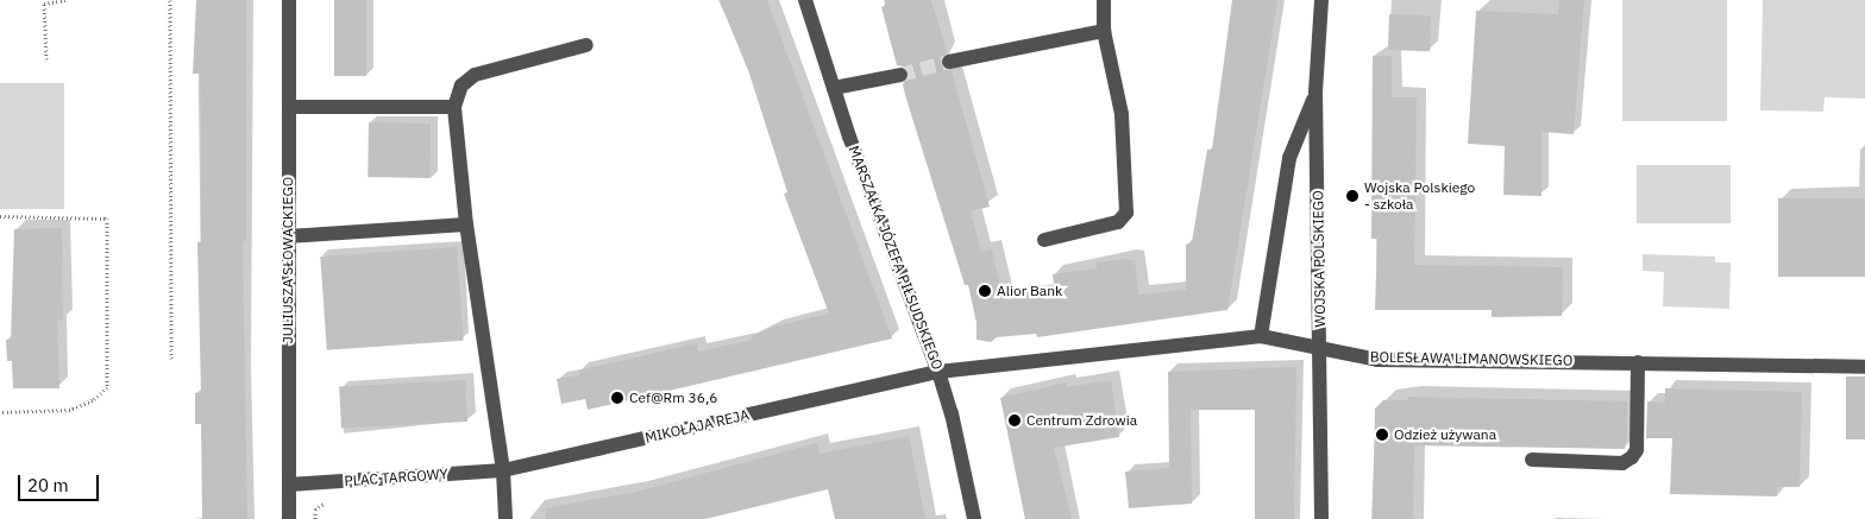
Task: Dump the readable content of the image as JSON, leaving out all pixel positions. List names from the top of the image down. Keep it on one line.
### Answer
{"streets":{"street":["MARSZAŁKA JÓZEFA PIŁSUDSKIEGO","WOJSKA POLSKIEGO","JULIUSZA SŁOWACKIEGO","BOLESŁAWA LIMANOWSKIEGO","MIKOŁAJA REJA","PLAC TARGOWY"]},"crossings":[["MARSZAŁKA JÓZEFA PIŁSUDSKIEGO","BOLESŁAWA LIMANOWSKIEGO"],["MARSZAŁKA JÓZEFA PIŁSUDSKIEGO","MIKOŁAJA REJA"],["WOJSKA POLSKIEGO","BOLESŁAWA LIMANOWSKIEGO"],["JULIUSZA SŁOWACKIEGO","PLAC TARGOWY"],["BOLESŁAWA LIMANOWSKIEGO","MIKOŁAJA REJA"],["MIKOŁAJA REJA","PLAC TARGOWY"]],"places":["Wojska Polskiego - szkoła","Alior Bank","Cef@Rm 36,6","Centrum Zdrowia","Odzież używana"],"scale_bar":"20 m"}
